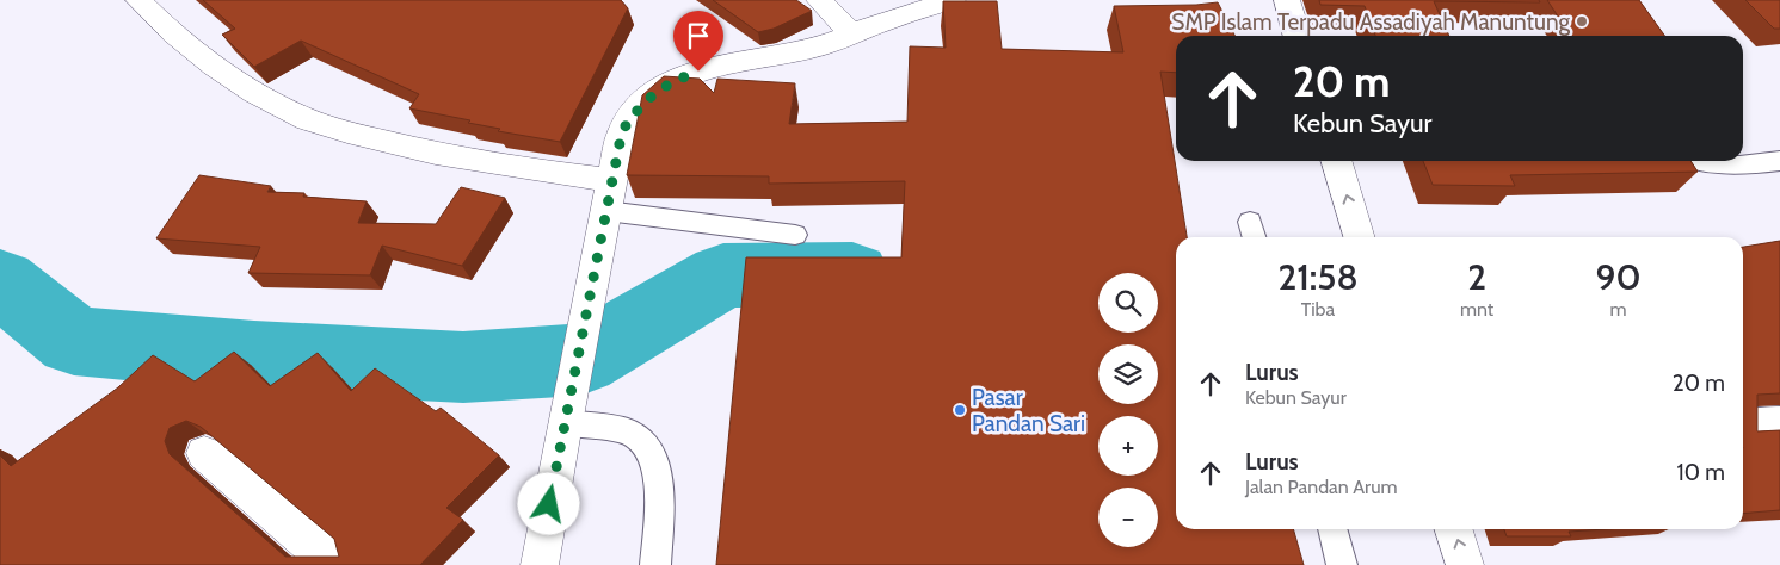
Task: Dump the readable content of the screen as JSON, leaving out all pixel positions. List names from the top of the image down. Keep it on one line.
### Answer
{"places":["SMP Islam Terpadu Assadiyah Manuntung","Pasar Pandan Sari"],"page":{"turn":["20 m","Kebun Sayur"],"eta":["21:58","Tiba","2","mnt","90","m"],"map_buttons":["+","−"],"list":[{"name":"Lurus","note":"Kebun Sayur","value":"20 m"},{"name":"Lurus","note":"Jalan Pandan Arum","value":"10 m"}]}}
